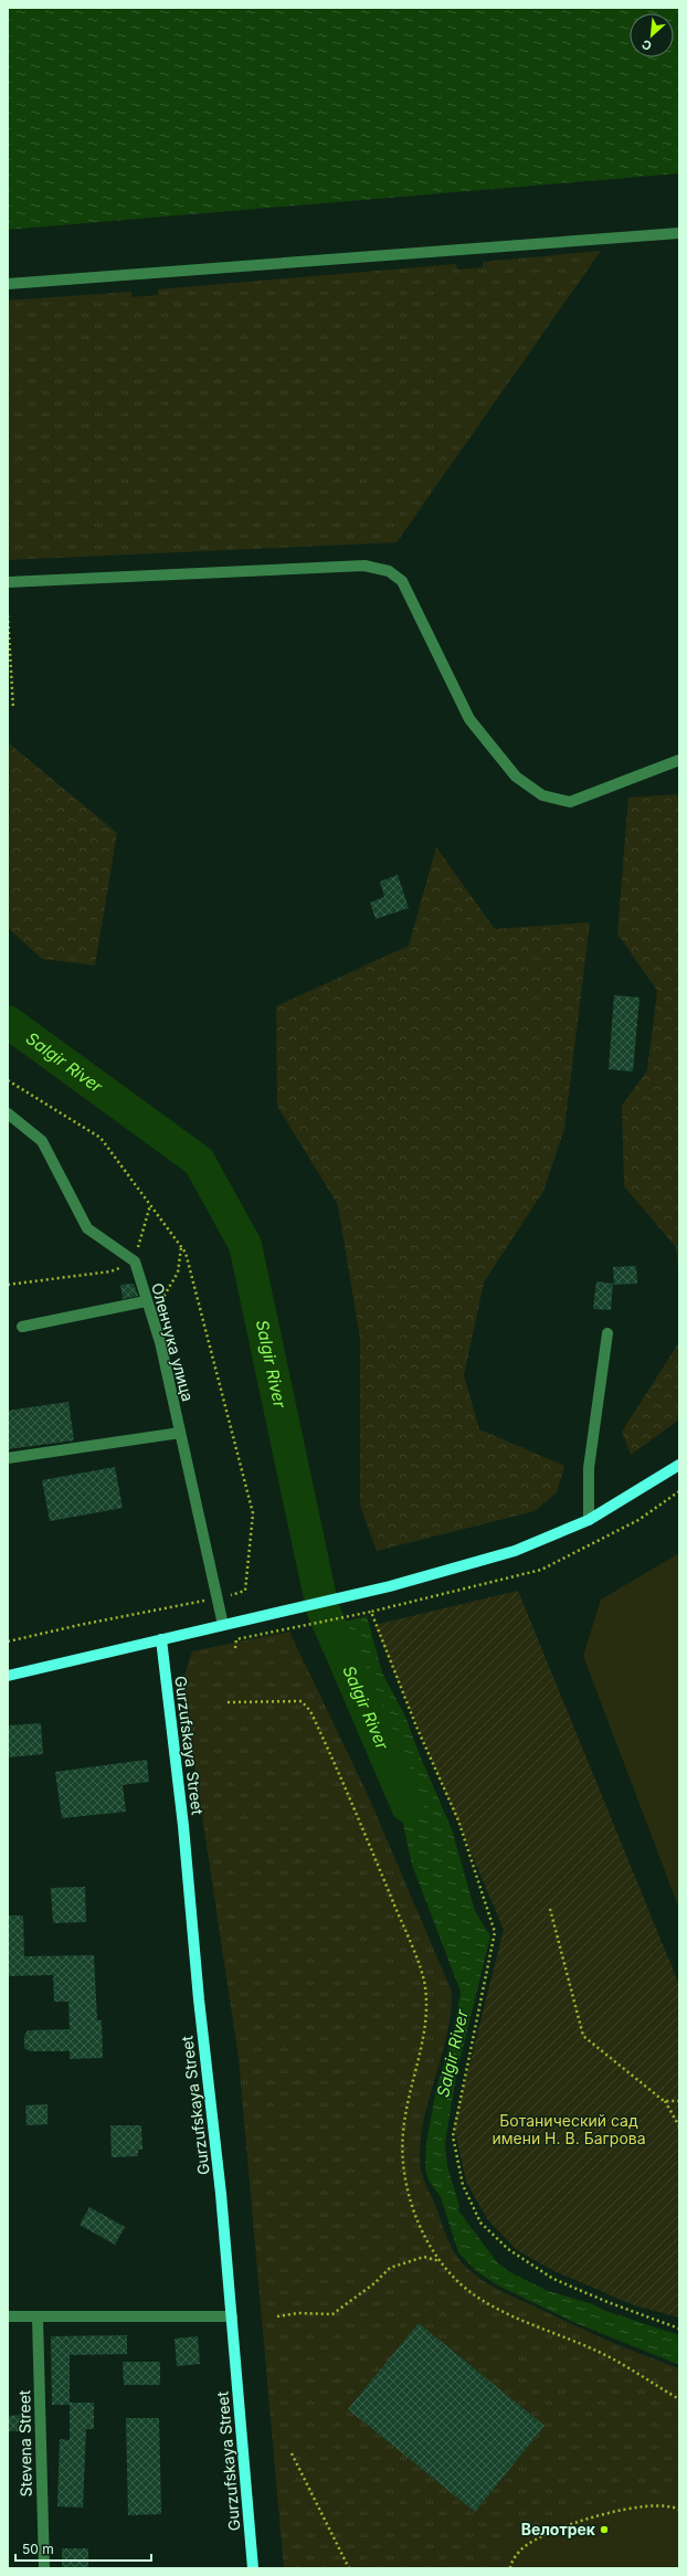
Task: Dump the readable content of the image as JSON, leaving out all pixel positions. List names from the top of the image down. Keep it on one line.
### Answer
{"streets":{"main road":["Gurzufskaya Street"],"street":["Оленчука улица","Stevena Street"]},"water":["Salgir River"],"parks":["Ботанический сад имени Н. В. Багрова"],"places":["Велотрек"],"scale_bar":"50 m","north":"bottom left"}
